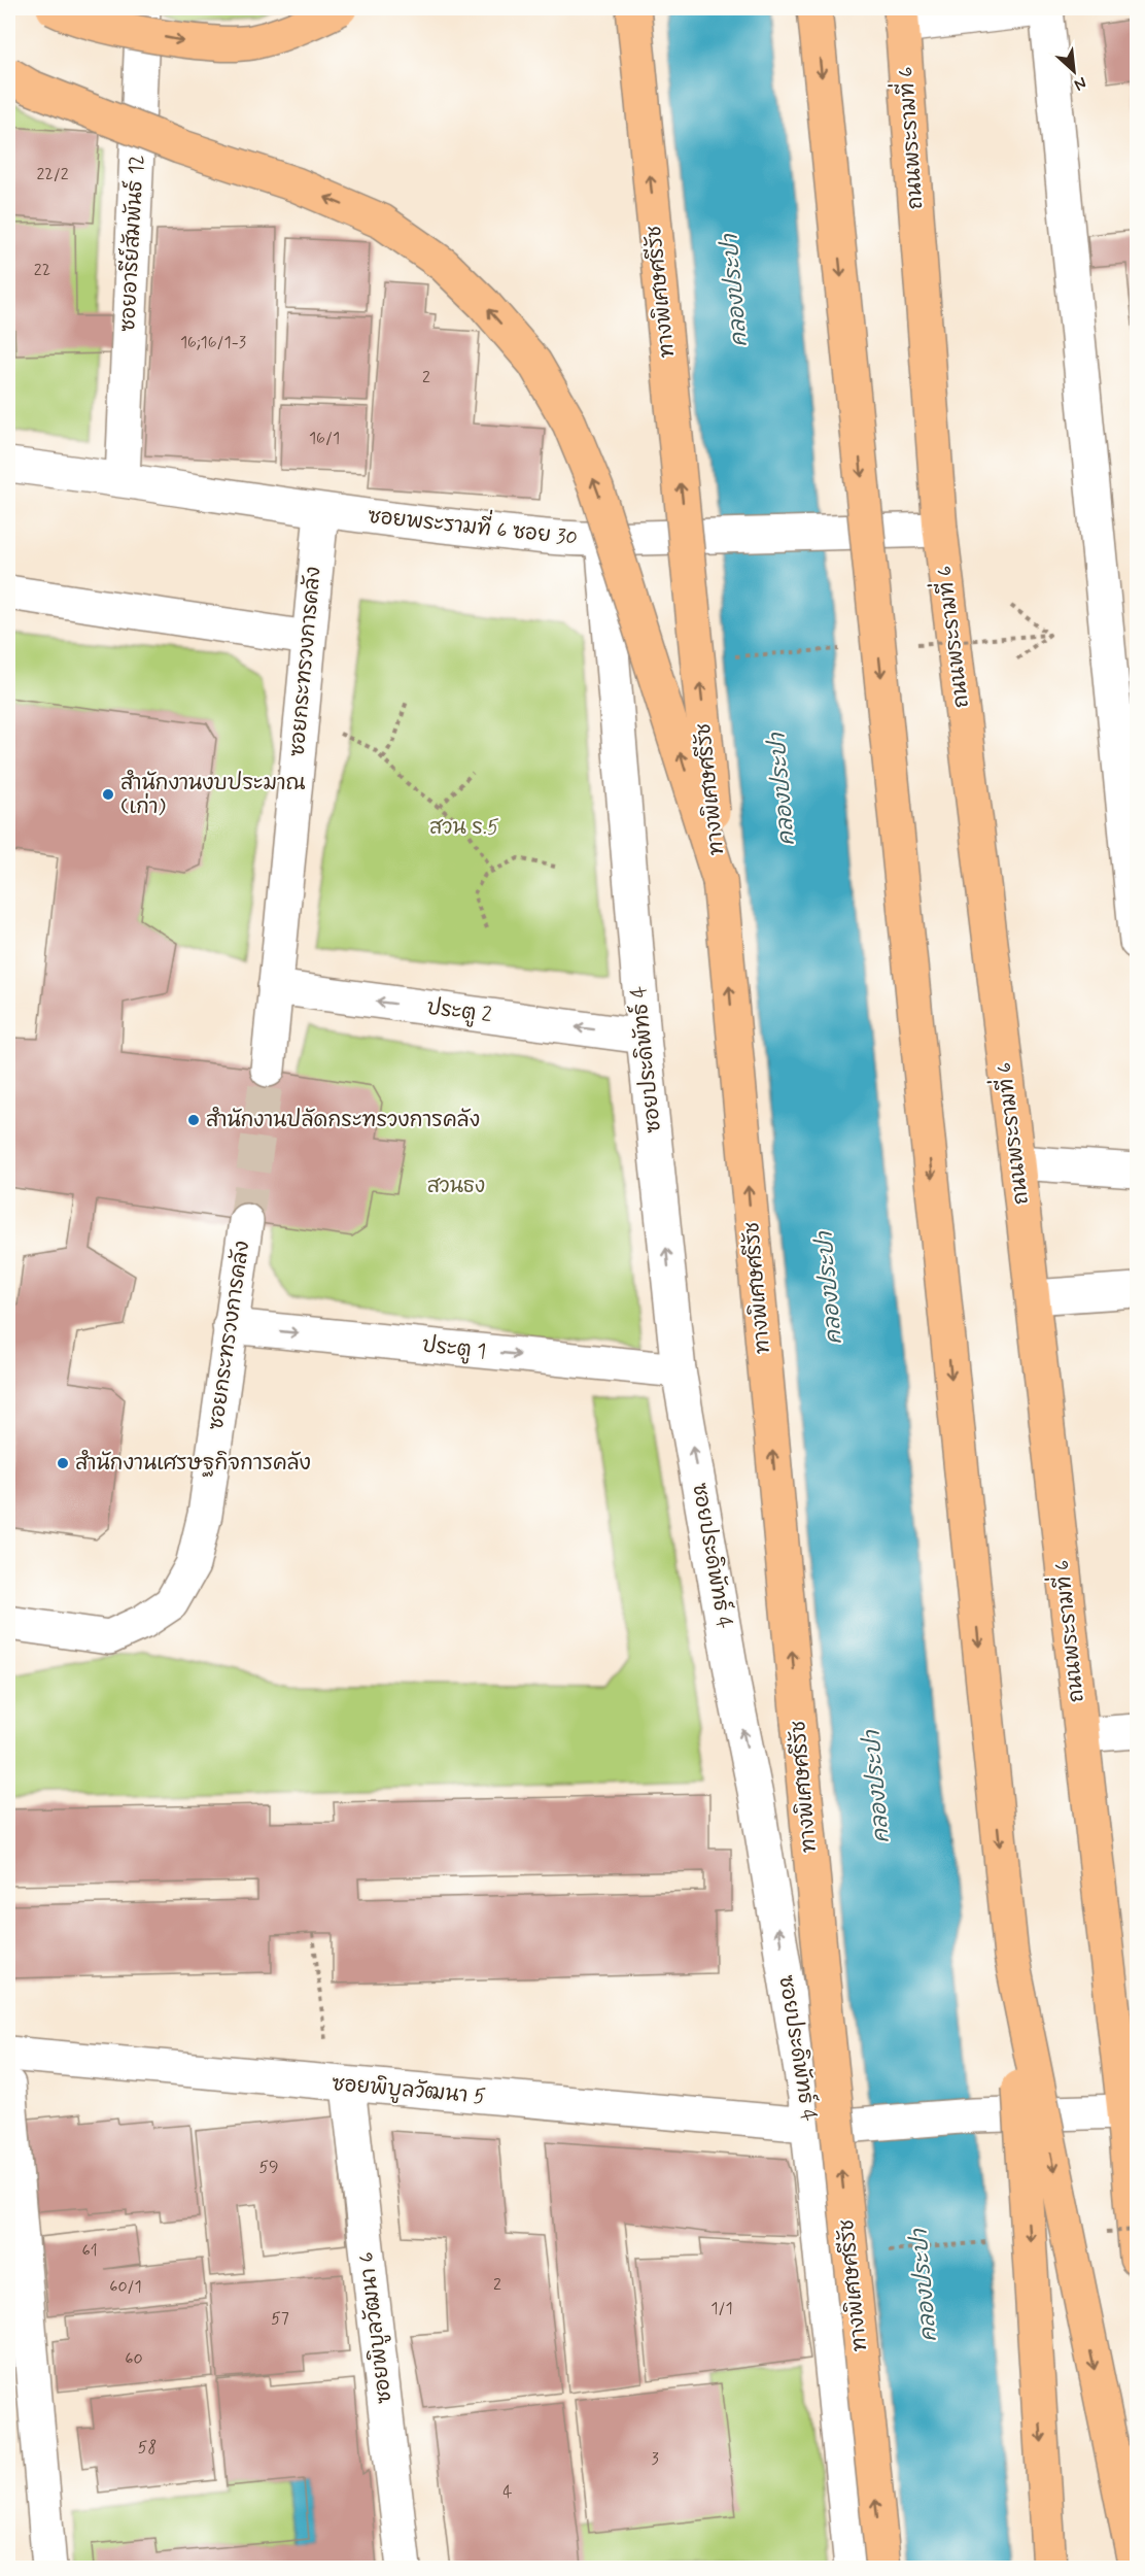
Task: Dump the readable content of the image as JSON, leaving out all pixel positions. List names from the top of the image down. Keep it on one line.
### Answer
{"streets":{"main road":["ถนนพระรามที่ 6","ทางพิเศษศรีรัช"],"street":["ซอยอารีย์สัมพันธ์ 12","ซอยพระรามที่ 6 ซอย 30","ซอยกระทรวงการคลัง","ประตู 2","ซอยประดิพัทธ์ 4","ประตู 1","ซอยพิบูลวัฒนา 5","ซอยพิบูลวัฒนา 6"]},"crossings":[["ถนนพระรามที่ 6","ซอยพระรามที่ 6 ซอย 30"],["ถนนพระรามที่ 6","ซอยพิบูลวัฒนา 5"],["ซอยอารีย์สัมพันธ์ 12","ซอยพระรามที่ 6 ซอย 30"],["ซอยพระรามที่ 6 ซอย 30","ซอยกระทรวงการคลัง"],["ซอยพระรามที่ 6 ซอย 30","ซอยประดิพัทธ์ 4"],["ซอยกระทรวงการคลัง","ประตู 2"],["ซอยกระทรวงการคลัง","ประตู 1"],["ประตู 2","ซอยประดิพัทธ์ 4"],["ซอยประดิพัทธ์ 4","ประตู 1"],["ซอยประดิพัทธ์ 4","ซอยพิบูลวัฒนา 5"],["ซอยพิบูลวัฒนา 5","ซอยพิบูลวัฒนา 6"]],"one_way":["ประตู 2","ซอยประดิพัทธ์ 4","ประตู 1"],"water":["คลองประปา"],"parks":["สวน ร.5","สวนธง"],"places":["สำนักงานงบประมาณ (เก่า)","สำนักงานปลัดกระทรวงการคลัง","สำนักงานเศรษฐกิจการคลัง"],"house_numbers":["22/2","22","16;16/1-3","2","16/1","59","61","2","60/1","1/1","57","60","58","3","4"],"north":"bottom right"}
